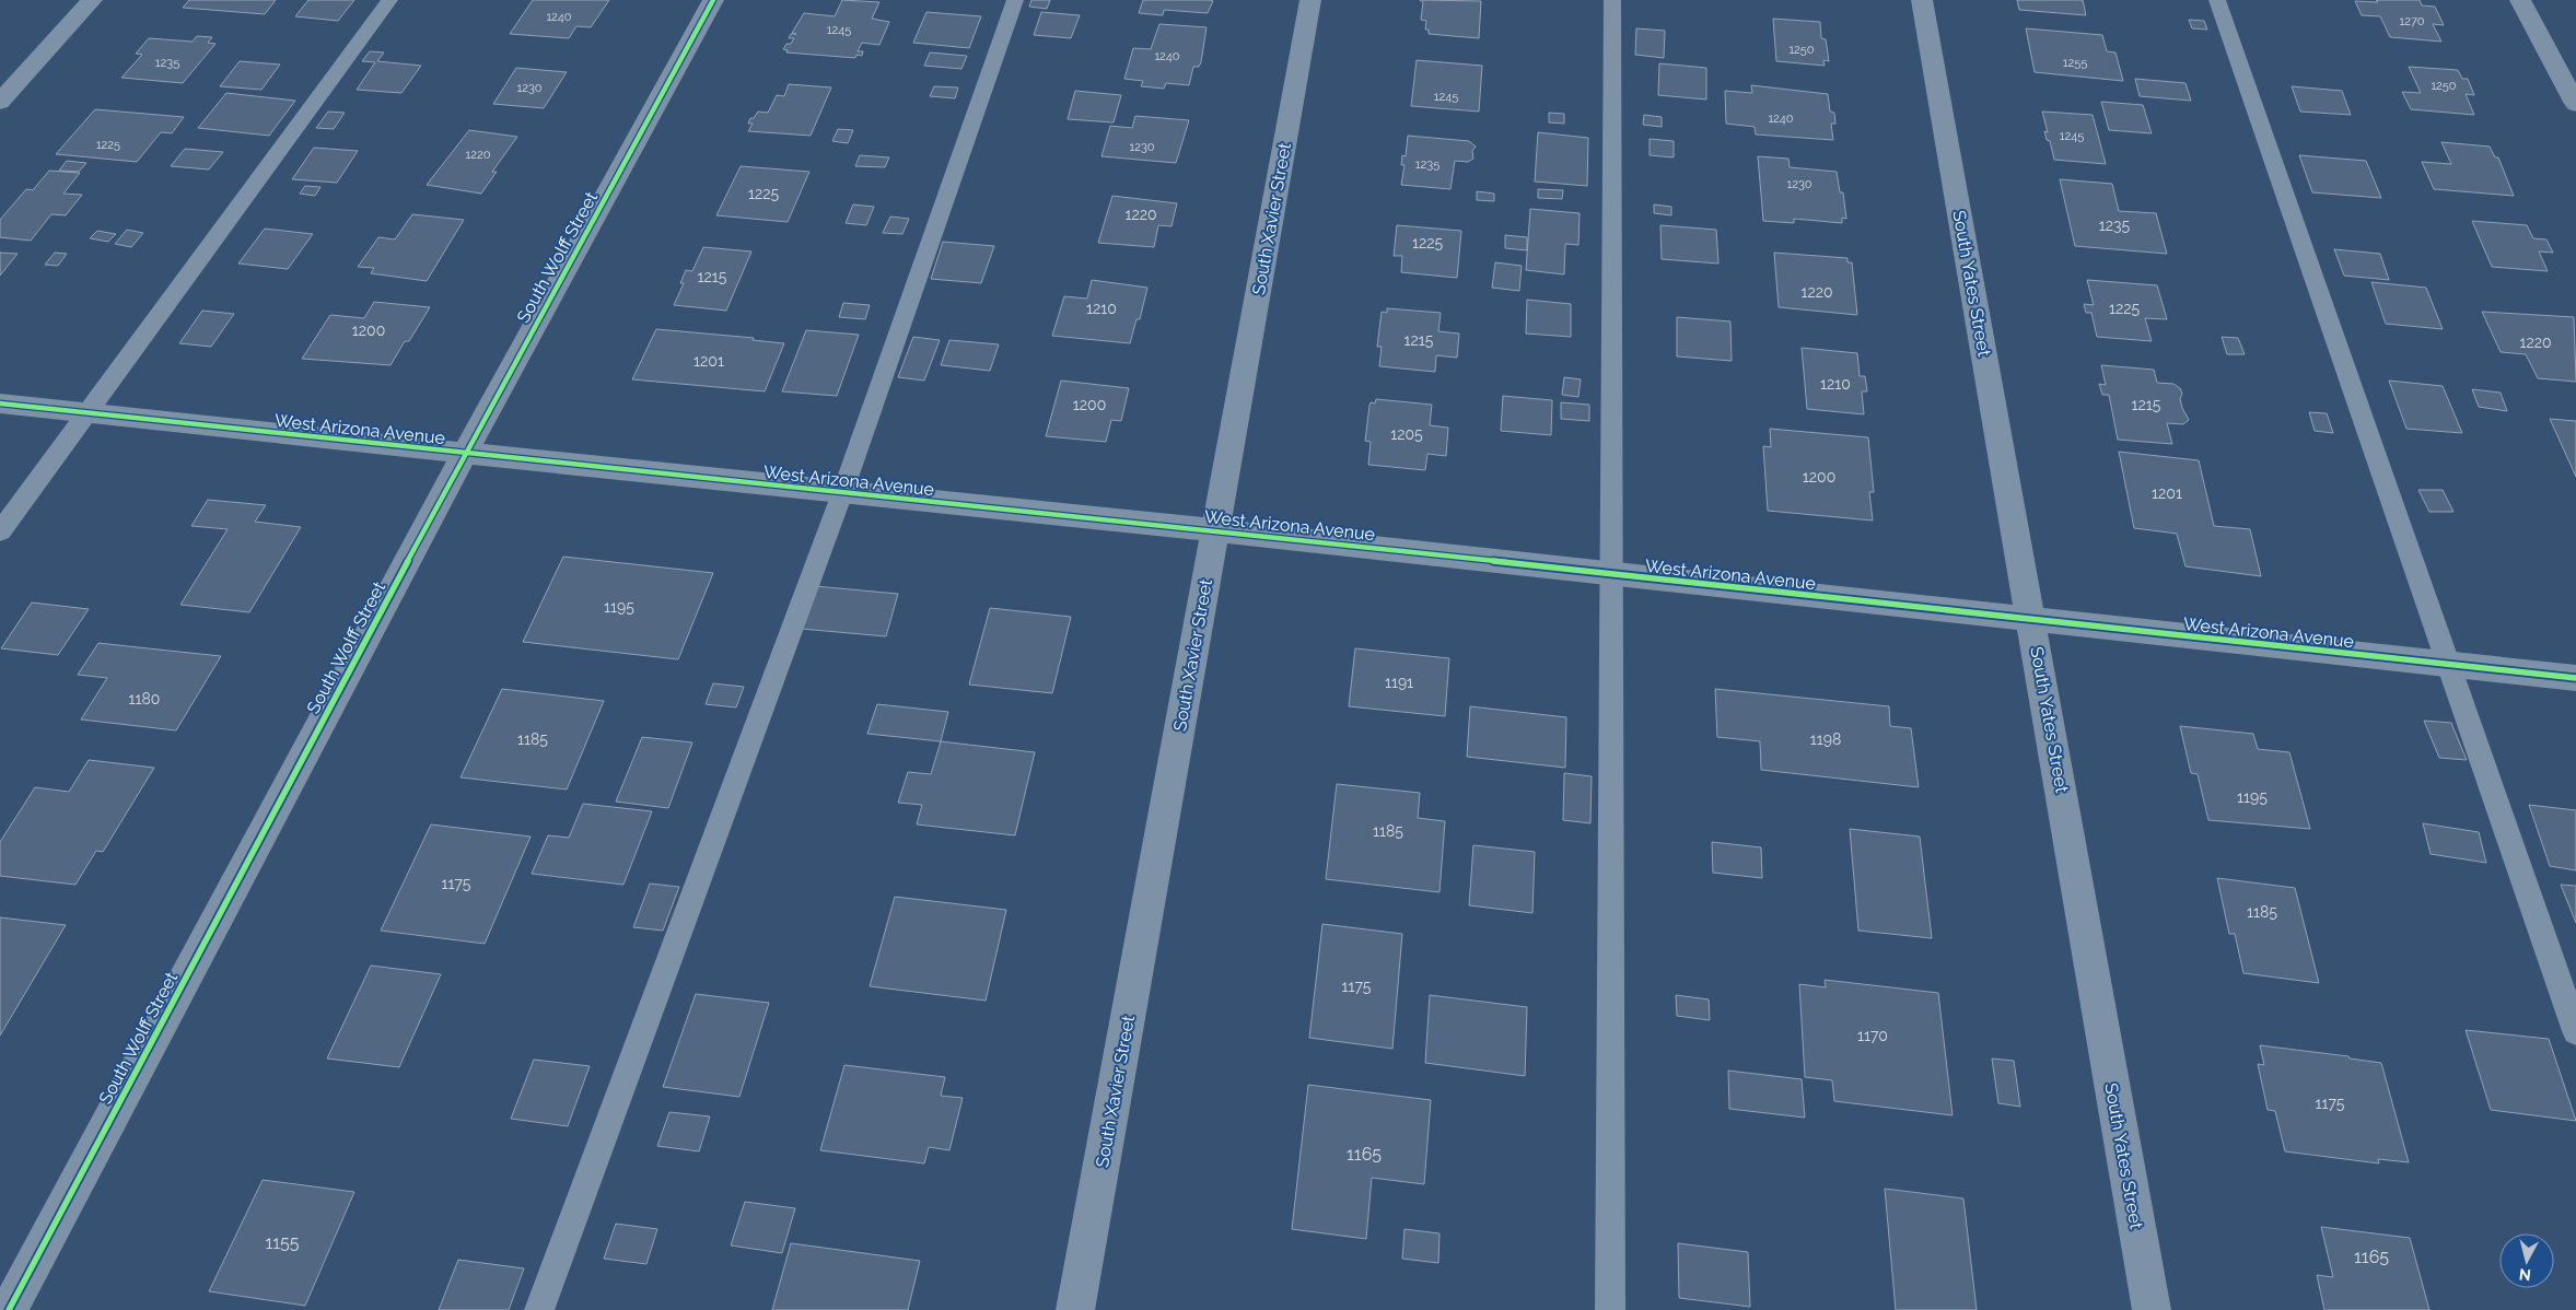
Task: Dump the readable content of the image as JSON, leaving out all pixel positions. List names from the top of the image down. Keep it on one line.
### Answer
{"streets":{"street":["South Xavier Street","South Wolff Street","South Yates Street","West Arizona Avenue"]},"crossings":[["South Xavier Street","West Arizona Avenue"],["South Wolff Street","West Arizona Avenue"],["South Yates Street","West Arizona Avenue"]],"house_numbers":["1240","1270","1245","1250","1240","1235","1255","1250","1230","1245","1240","1245","1225","1230","1220","1235","1230","1225","1220","1235","1225","1215","1220","1210","1225","1200","1215","1220","1201","1210","1200","1215","1205","1200","1201","1195","1191","1180","1185","1198","1195","1185","1175","1185","1175","1170","1175","1165","1155","1165"],"north":"bottom"}
